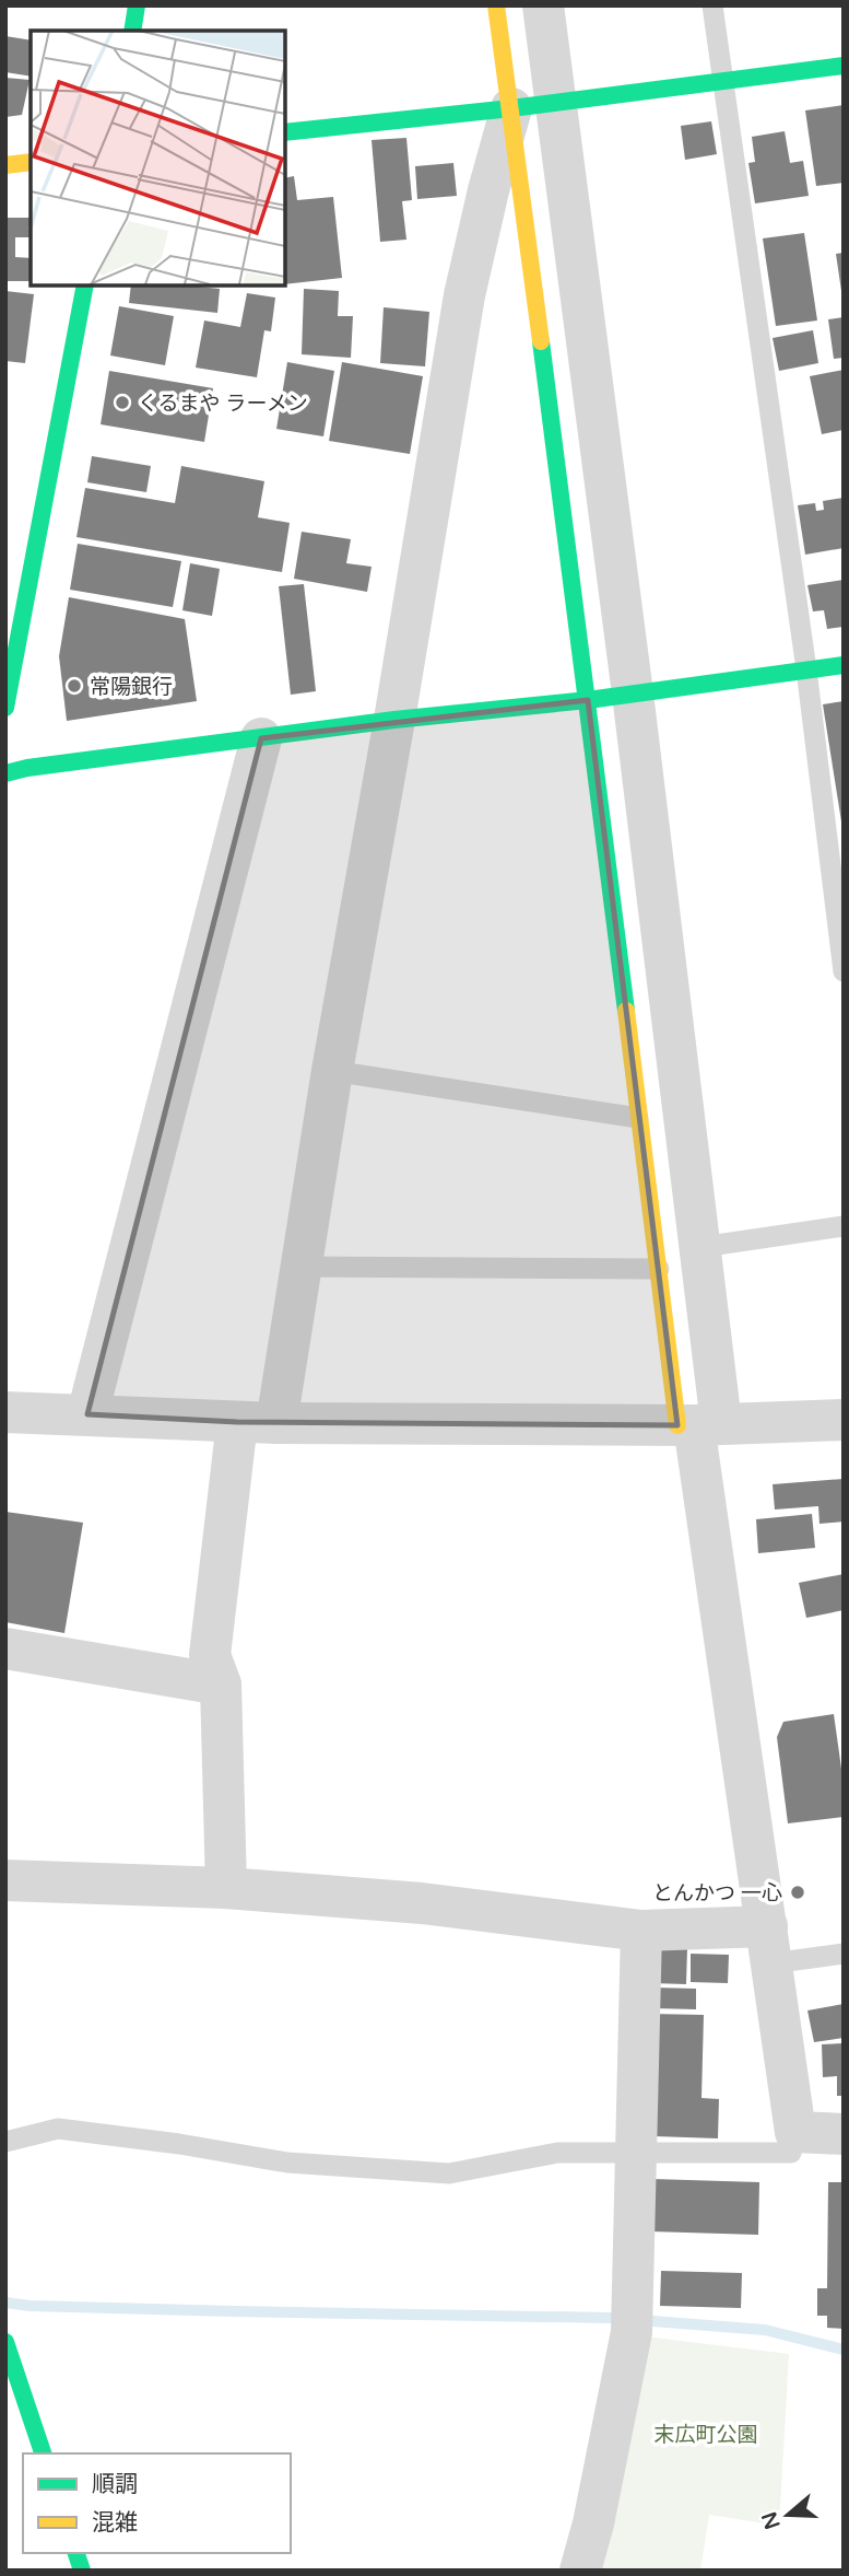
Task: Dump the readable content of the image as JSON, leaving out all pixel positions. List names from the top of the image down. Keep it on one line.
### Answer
{"parks":["末広町公園"],"places":["くるまや ラーメン","常陽銀行","とんかつ 一心"],"legend":["順調","混雑"],"north":"left"}
